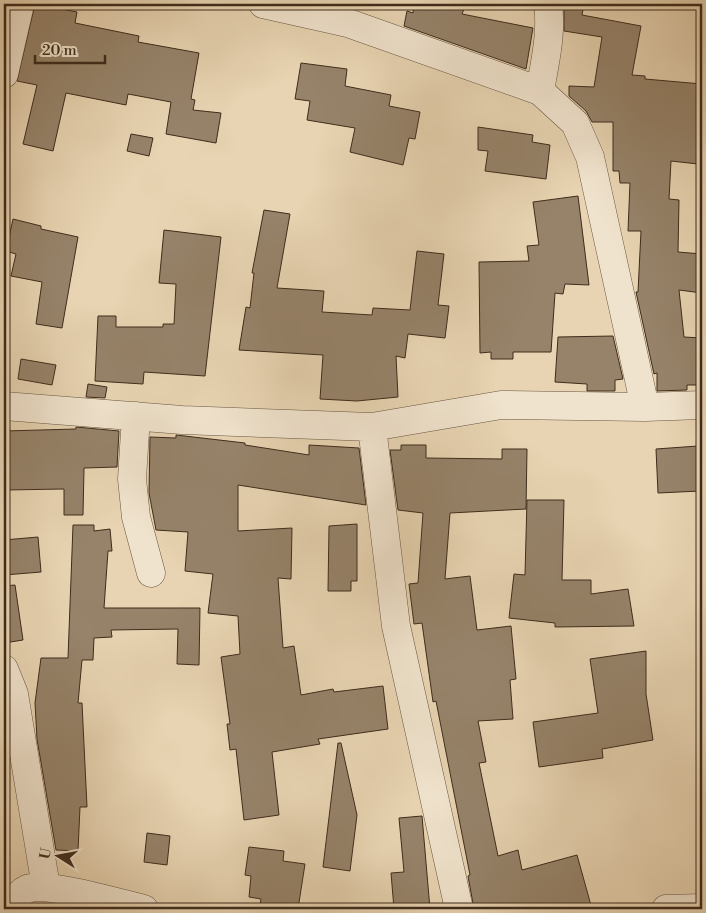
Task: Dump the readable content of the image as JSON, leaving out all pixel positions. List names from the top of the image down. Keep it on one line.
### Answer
{"scale_bar":"20 m","north":"left"}
